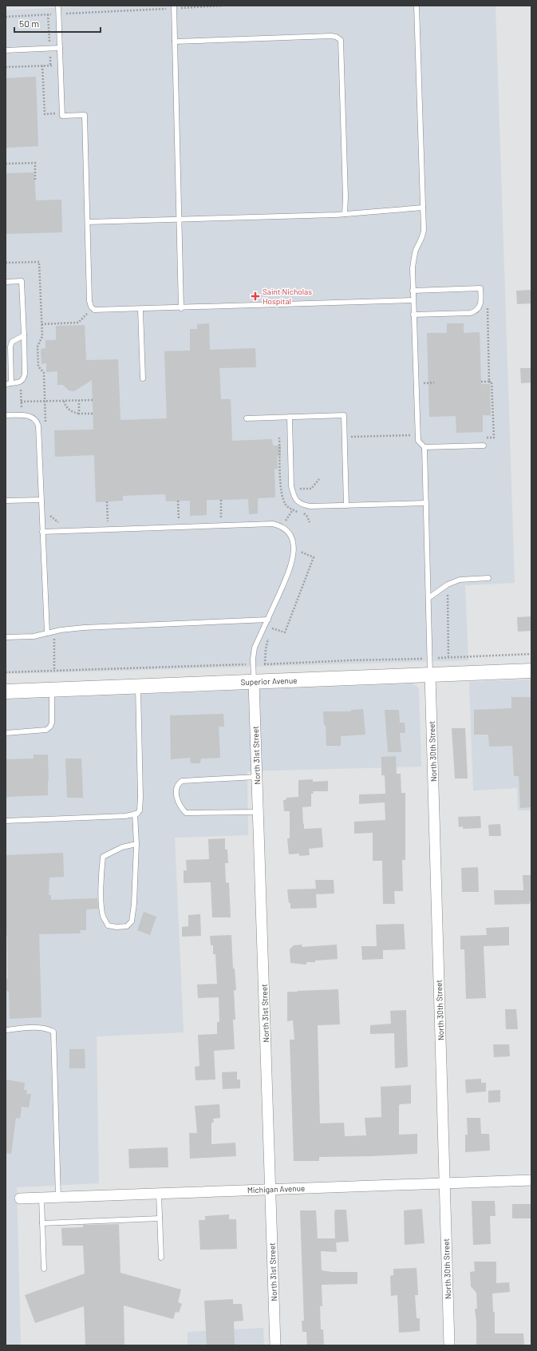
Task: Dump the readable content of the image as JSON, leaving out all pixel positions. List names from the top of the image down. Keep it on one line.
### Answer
{"streets":{"street":["Superior Avenue","North 30th Street","North 31st Street","Michigan Avenue"]},"crossings":[["Superior Avenue","North 30th Street"],["Superior Avenue","North 31st Street"],["North 30th Street","Michigan Avenue"],["North 31st Street","Michigan Avenue"]],"places":{"health":["Saint Nicholas Hospital"]},"scale_bar":"50 m"}
